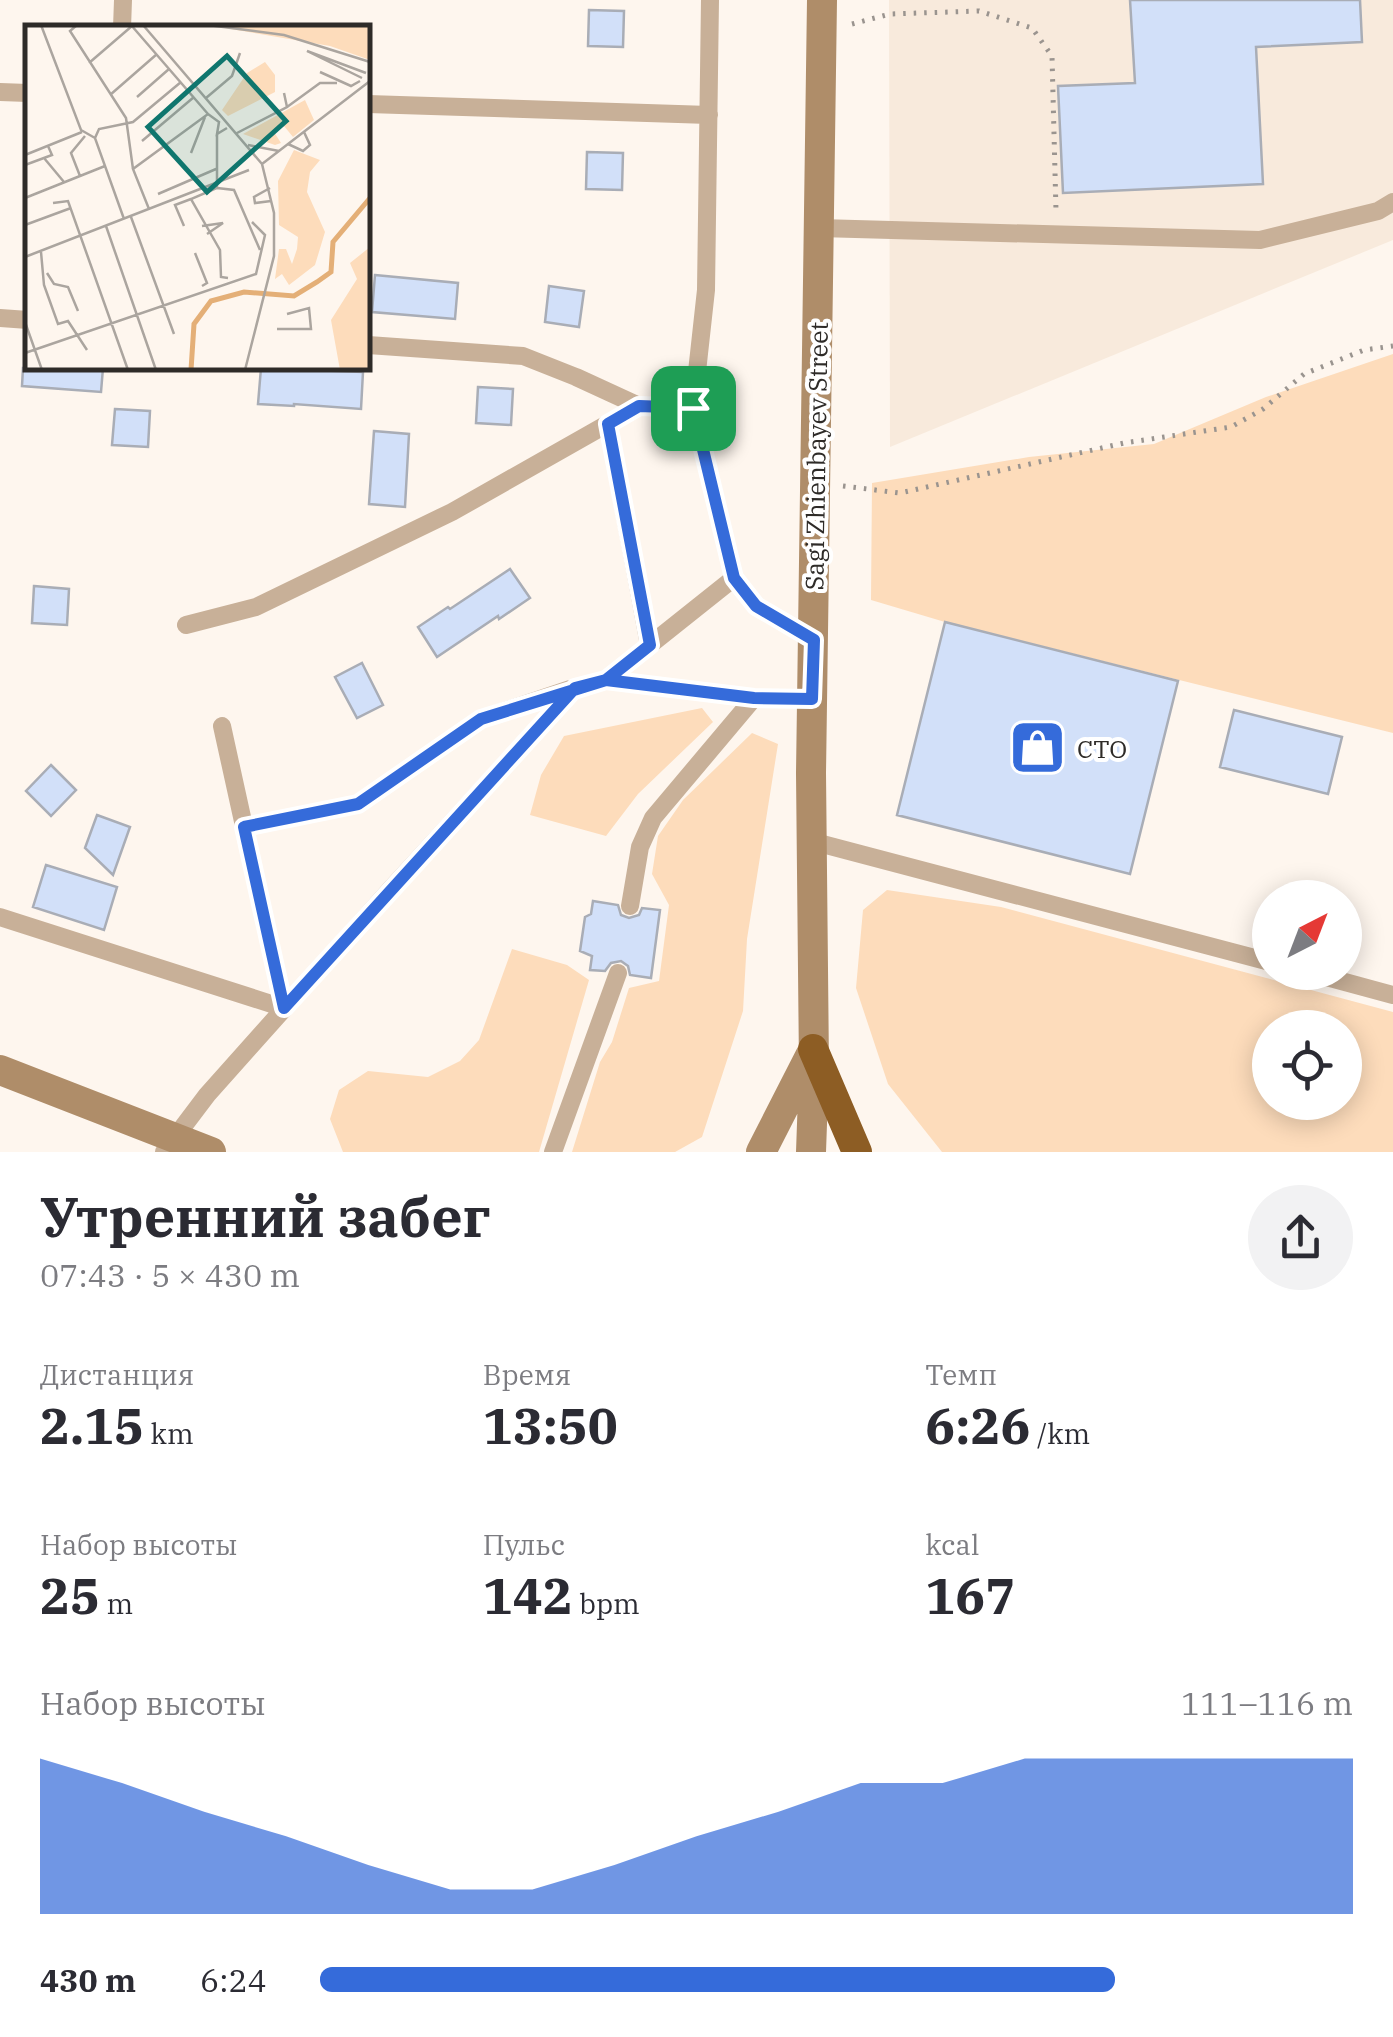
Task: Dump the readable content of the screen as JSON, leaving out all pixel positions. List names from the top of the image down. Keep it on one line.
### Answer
{"streets":{"main road":["Sagi Zhienbayev Street"]},"places":{"shop":["СТО"]},"north":"top right","page":{"heading":["Утренний забег","07:43 · 5 × 430 m"],"stats":[["Дистанция","2.15 km"],["Время","13:50"],["Темп","6:26 /km"],["Набор высоты","25 m"],["Пульс","142 bpm"],["kcal","167"]],"chart":["Набор высоты","111–116 m"],"list":[{"name":"430 m","note":"6:24"}]}}
